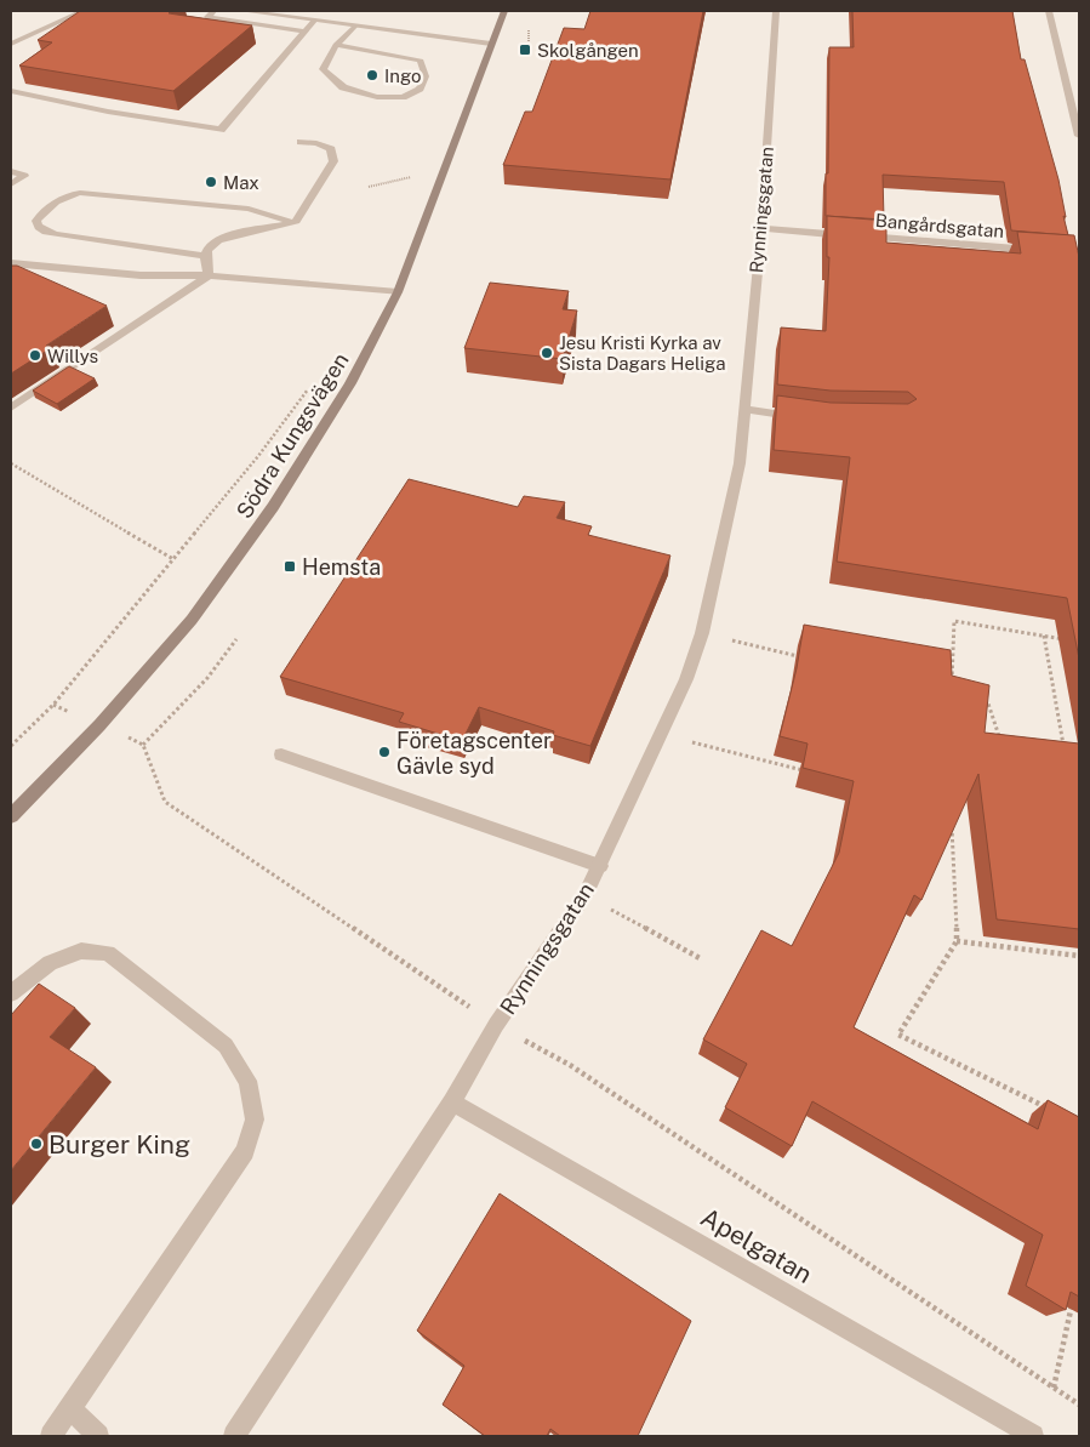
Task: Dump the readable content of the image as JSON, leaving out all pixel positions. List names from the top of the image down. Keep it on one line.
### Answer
{"streets":{"main road":["Södra Kungsvägen"],"street":["Rynningsgatan","Bangårdsgatan","Apelgatan"]},"crossings":[["Rynningsgatan","Bangårdsgatan"],["Rynningsgatan","Apelgatan"]],"places":{"transit":["Skolgången","Hemsta"],"other":["Ingo","Max","Jesu Kristi Kyrka av Sista Dagars Heliga","Willys","Företagscenter Gävle syd","Burger King"]}}
